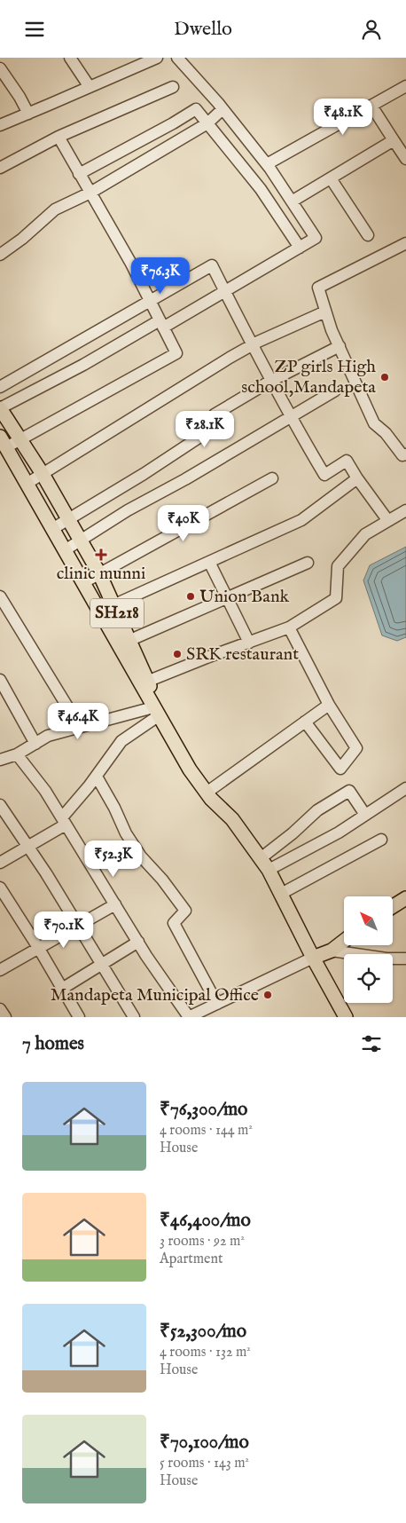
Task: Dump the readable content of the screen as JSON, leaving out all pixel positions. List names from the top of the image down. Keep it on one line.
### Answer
{"streets":{"main road":["SH218"]},"places":{"other":["ZP girls High school,Mandapeta","Union Bank","SRK restaurant","Mandapeta Municipal Office"],"health":["clinic munni"]},"north":"top left","page":{"header":"Dwello","price":["₹48.1K","₹76.3K","₹28.1K","₹40K","₹46.4K","₹52.3K","₹70.1K"],"heading":"7 homes","list":[{"name":"₹76,300/mo","note":"4 rooms · 144 m² · House"},{"name":"₹46,400/mo","note":"3 rooms · 92 m² · Apartment"},{"name":"₹52,300/mo","note":"4 rooms · 132 m² · House"},{"name":"₹70,100/mo","note":"5 rooms · 143 m² · House"}]}}
